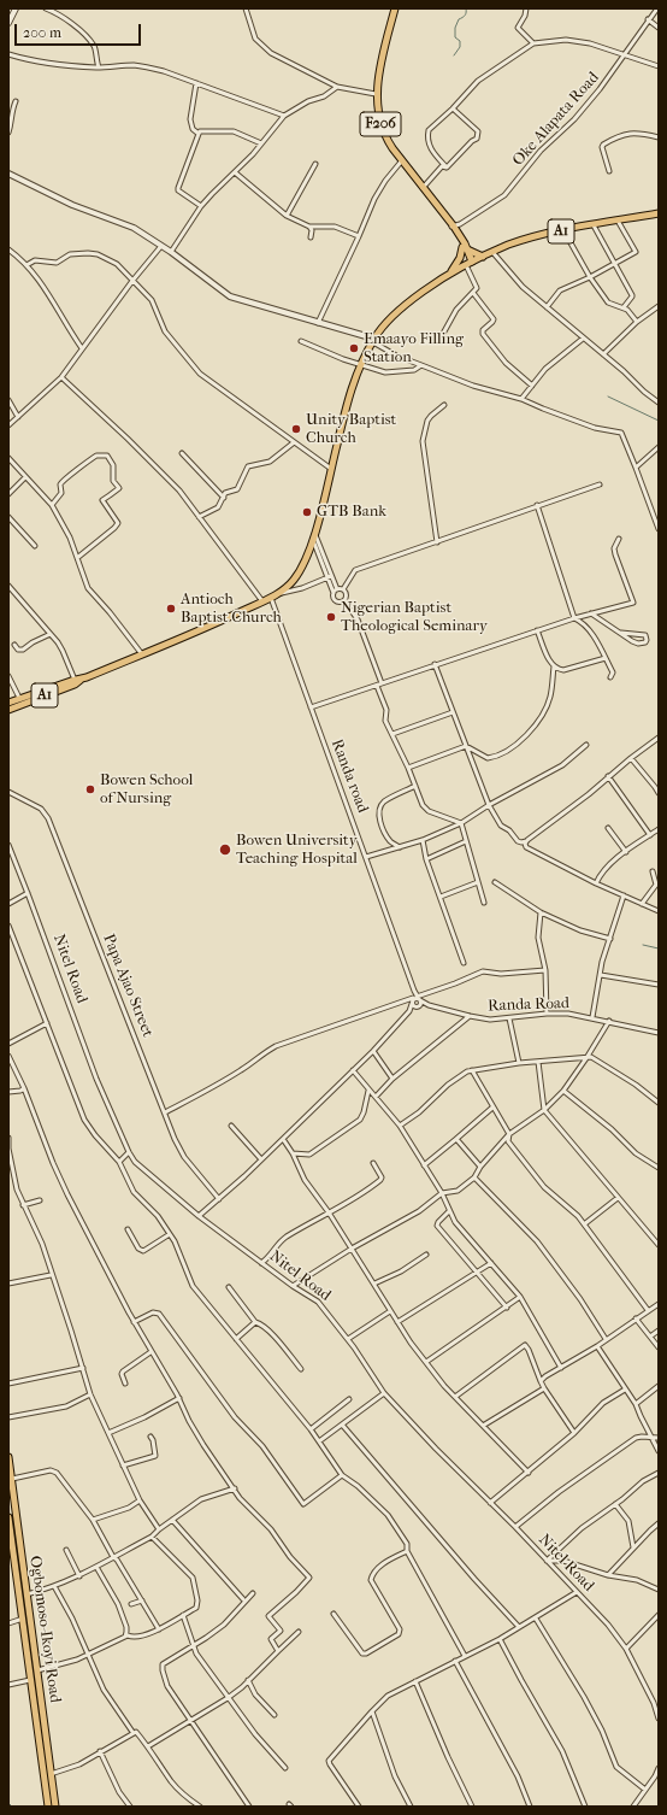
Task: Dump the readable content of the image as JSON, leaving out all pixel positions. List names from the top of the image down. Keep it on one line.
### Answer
{"streets":{"main road":["F206","A1","Ogbomoso-Ikoyi Road"],"street":["Oke Alapata Road","Randa road","Nitel Road","Papa Ajao Street","Randa Road"]},"crossings":[["Oke Alapata Road","F206"],["F206","A1"],["A1","Randa road"],["Randa road","Randa Road"]],"places":["Emaayo Filling Station","Unity Baptist Church","GTB Bank","Antioch Baptist Church","Nigerian Baptist Theological Seminary","Bowen School of Nursing","Bowen University Teaching Hospital"],"scale_bar":"200 m"}
